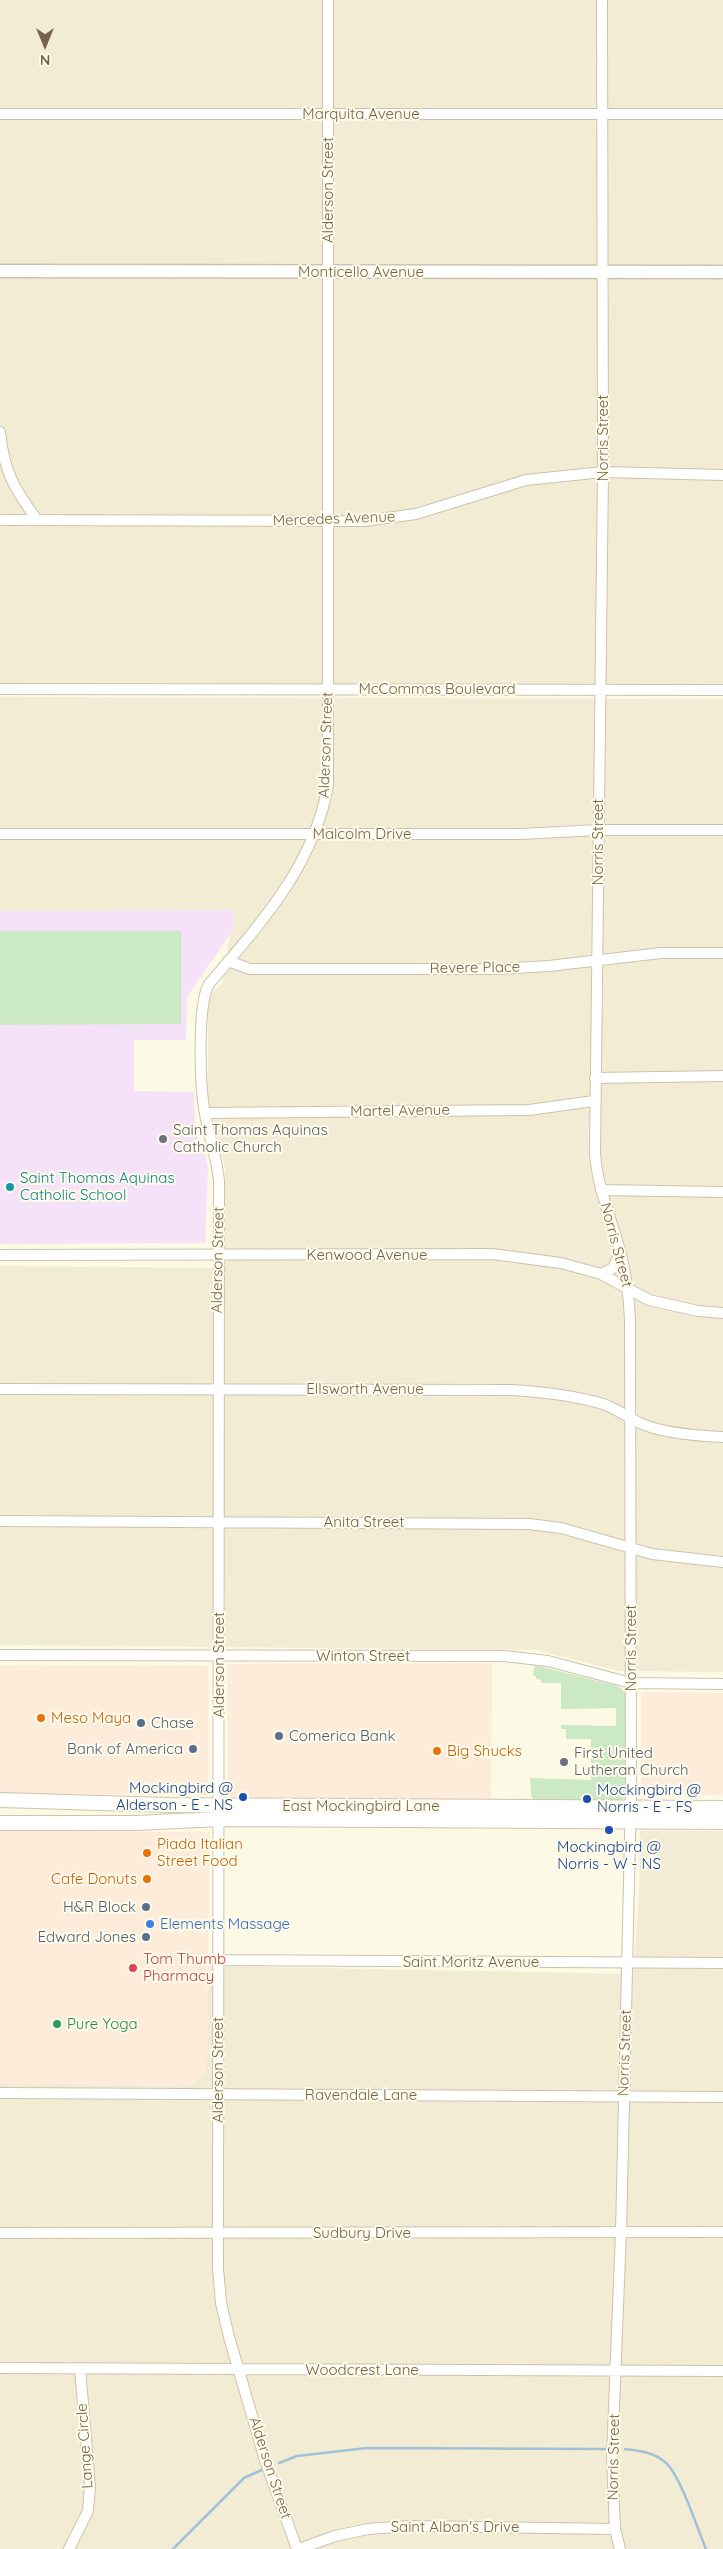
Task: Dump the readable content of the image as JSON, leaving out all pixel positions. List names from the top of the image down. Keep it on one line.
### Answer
{"streets":{"main road":["East Mockingbird Lane"],"street":["Marquita Avenue","Alderson Street","Monticello Avenue","Norris Street","Mercedes Avenue","McCommas Boulevard","Malcolm Drive","Revere Place","Martel Avenue","Kenwood Avenue","Ellsworth Avenue","Anita Street","Winton Street","Saint Moritz Avenue","Ravendale Lane","Sudbury Drive","Woodcrest Lane","Lange Circle","Saint Alban's Drive"]},"crossings":[["Marquita Avenue","Alderson Street"],["Marquita Avenue","Norris Street"],["Alderson Street","Monticello Avenue"],["Alderson Street","Mercedes Avenue"],["Alderson Street","McCommas Boulevard"],["Alderson Street","Malcolm Drive"],["Alderson Street","Revere Place"],["Alderson Street","Martel Avenue"],["Alderson Street","Kenwood Avenue"],["Alderson Street","Ellsworth Avenue"],["Alderson Street","Anita Street"],["Alderson Street","Winton Street"],["Alderson Street","East Mockingbird Lane"],["Alderson Street","Saint Moritz Avenue"],["Alderson Street","Ravendale Lane"],["Alderson Street","Sudbury Drive"],["Alderson Street","Woodcrest Lane"],["Alderson Street","Saint Alban's Drive"],["Monticello Avenue","Norris Street"],["Norris Street","Mercedes Avenue"],["Norris Street","McCommas Boulevard"],["Norris Street","Malcolm Drive"],["Norris Street","Revere Place"],["Norris Street","Martel Avenue"],["Norris Street","Kenwood Avenue"],["Norris Street","Ellsworth Avenue"],["Norris Street","Anita Street"],["Norris Street","Winton Street"],["Norris Street","East Mockingbird Lane"],["Norris Street","Saint Moritz Avenue"],["Norris Street","Ravendale Lane"],["Norris Street","Sudbury Drive"],["Norris Street","Woodcrest Lane"],["Norris Street","Saint Alban's Drive"],["Woodcrest Lane","Lange Circle"]],"places":["Saint Thomas Aquinas Catholic Church","Saint Thomas Aquinas Catholic School","Meso Maya","Chase","Comerica Bank","Bank of America","Big Shucks","First United Lutheran Church","Mockingbird @ Alderson - E - NS","Mockingbird @ Norris - E - FS","Mockingbird @ Norris - W - NS","Piada Italian Street Food","Cafe Donuts","H&R Block","Elements Massage","Edward Jones","Tom Thumb Pharmacy","Pure Yoga"],"north":"bottom"}
